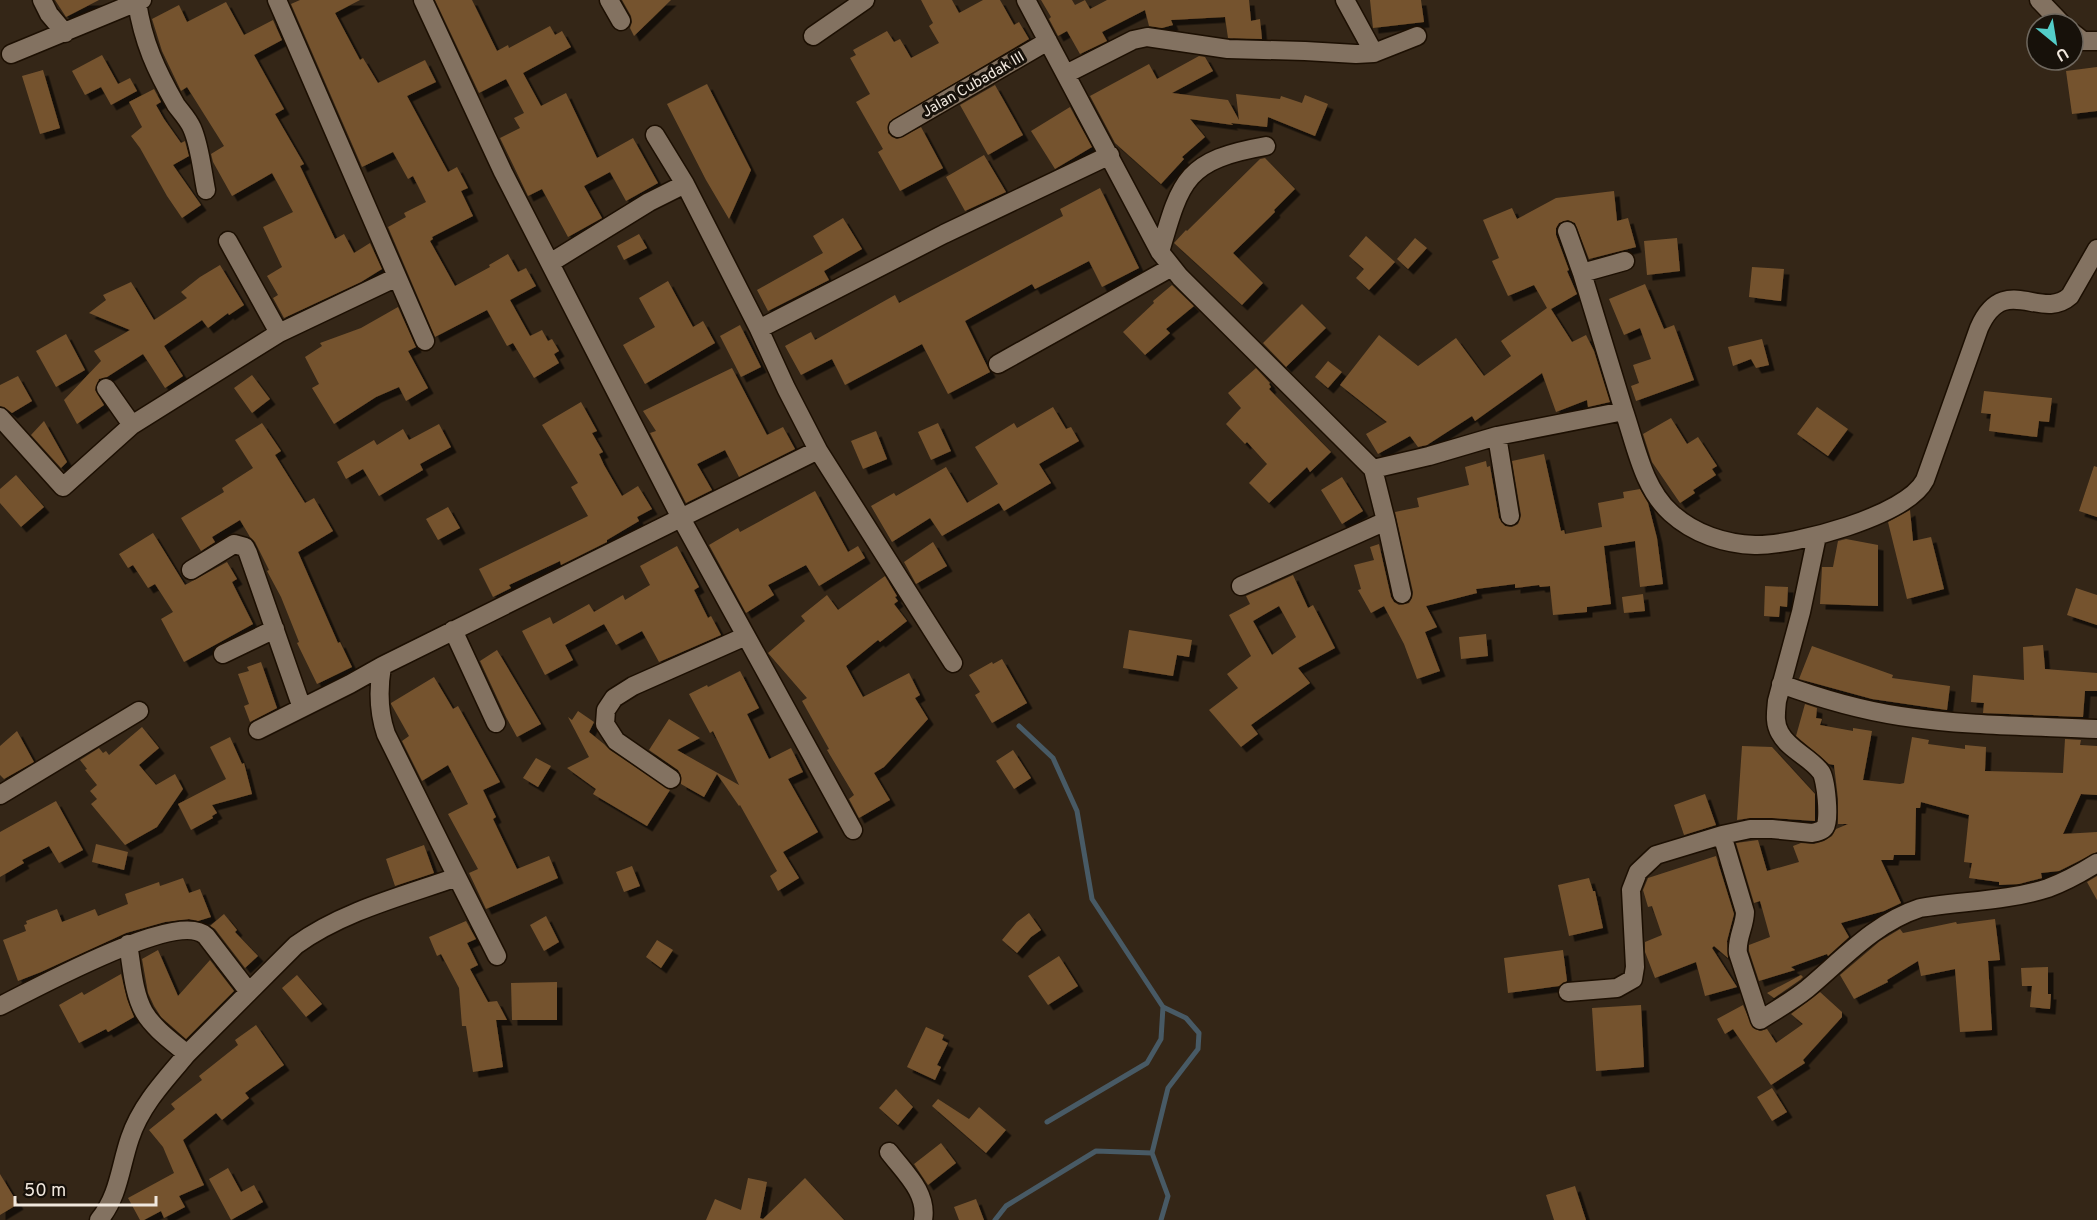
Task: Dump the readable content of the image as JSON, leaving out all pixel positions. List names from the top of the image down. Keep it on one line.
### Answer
{"streets":{"street":["Jalan Cubadak III"]},"scale_bar":"50 m","north":"bottom right"}
